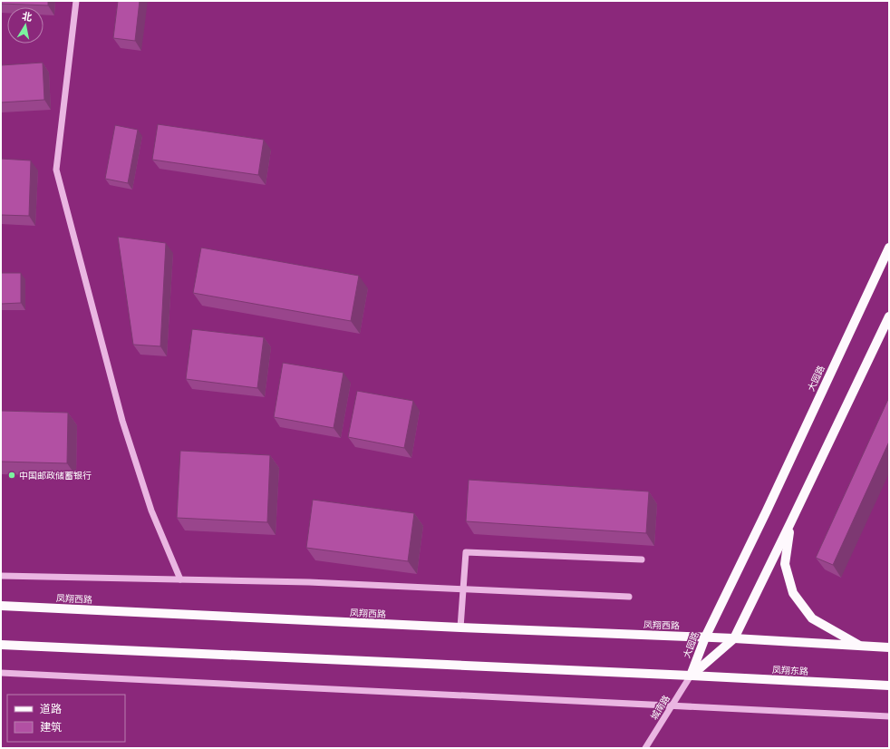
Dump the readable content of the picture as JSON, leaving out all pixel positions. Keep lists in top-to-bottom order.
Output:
{
  "streets": {
    "main road": ["大园路", "凤翔西路", "凤翔东路"],
    "street": ["城南路"]
  },
  "crossings": [
    ["大园路", "凤翔西路"],
    ["大园路", "凤翔东路"],
    ["大园路", "城南路"],
    ["凤翔东路", "城南路"]
  ],
  "places": ["中国邮政储蓄银行"],
  "legend": ["道路", "建筑"],
  "north": "top"
}
